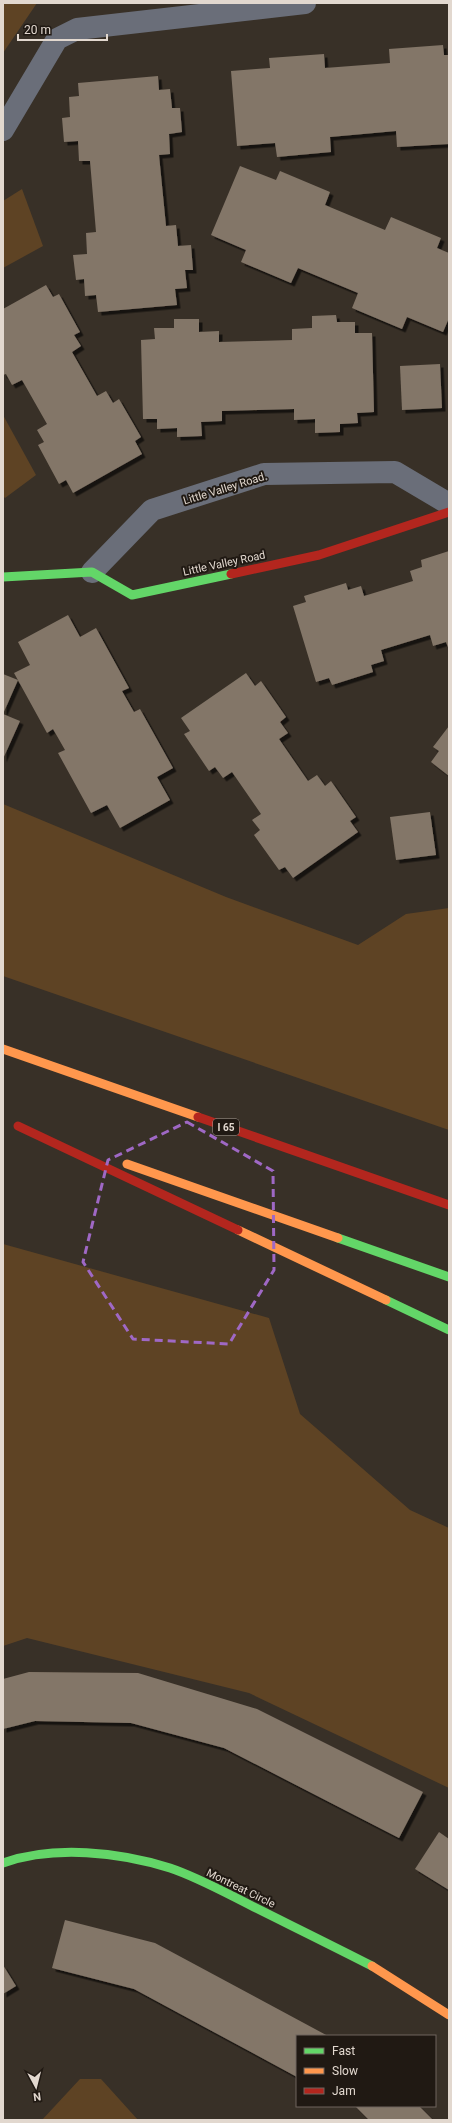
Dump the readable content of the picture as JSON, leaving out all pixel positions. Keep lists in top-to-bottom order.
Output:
{
  "streets": {
    "main road": ["Little Valley Road", "I 65", "Montreat Circle"],
    "street": ["Little Valley Road."]
  },
  "crossings": [
    ["Little Valley Road.", "Little Valley Road"]
  ],
  "legend": ["Fast", "Slow", "Jam"],
  "scale_bar": "20 m",
  "north": "bottom"
}
